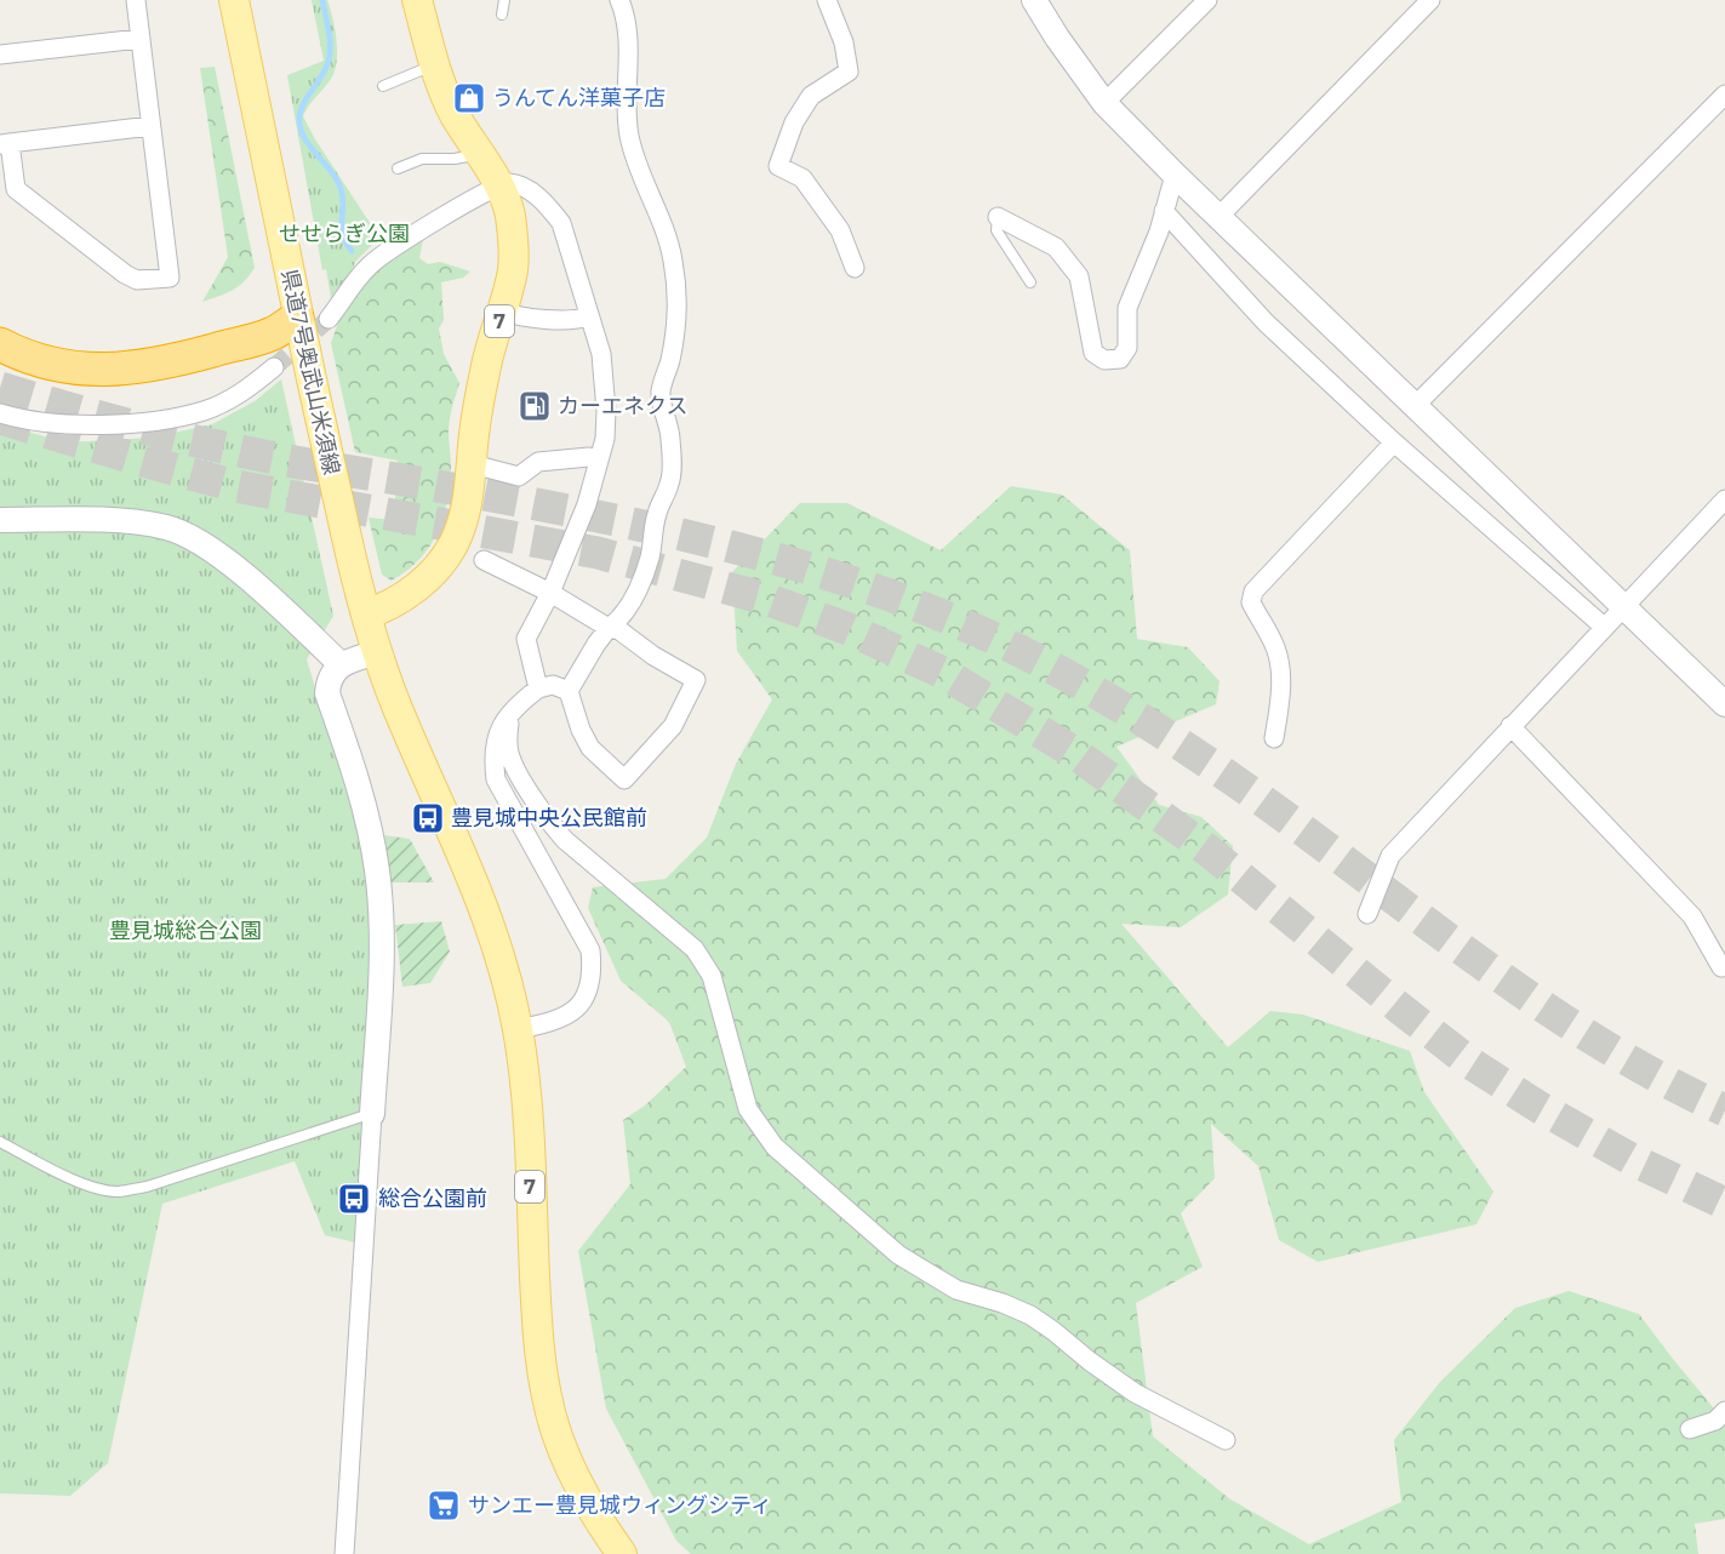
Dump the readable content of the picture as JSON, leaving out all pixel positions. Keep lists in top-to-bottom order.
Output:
{
  "streets": {
    "main road": ["7", "県道7号奥武山米須線"]
  },
  "crossings": [
    ["7", "県道7号奥武山米須線"]
  ],
  "parks": ["せせらぎ公園", "豊見城総合公園"],
  "places": {
    "shop": ["うんてん洋菓子店"],
    "fuel station": ["カーエネクス"],
    "bus stop": ["豊見城中央公民館前", "総合公園前"],
    "supermarket": ["サンエー豊見城ウィングシティ"]
  }
}
